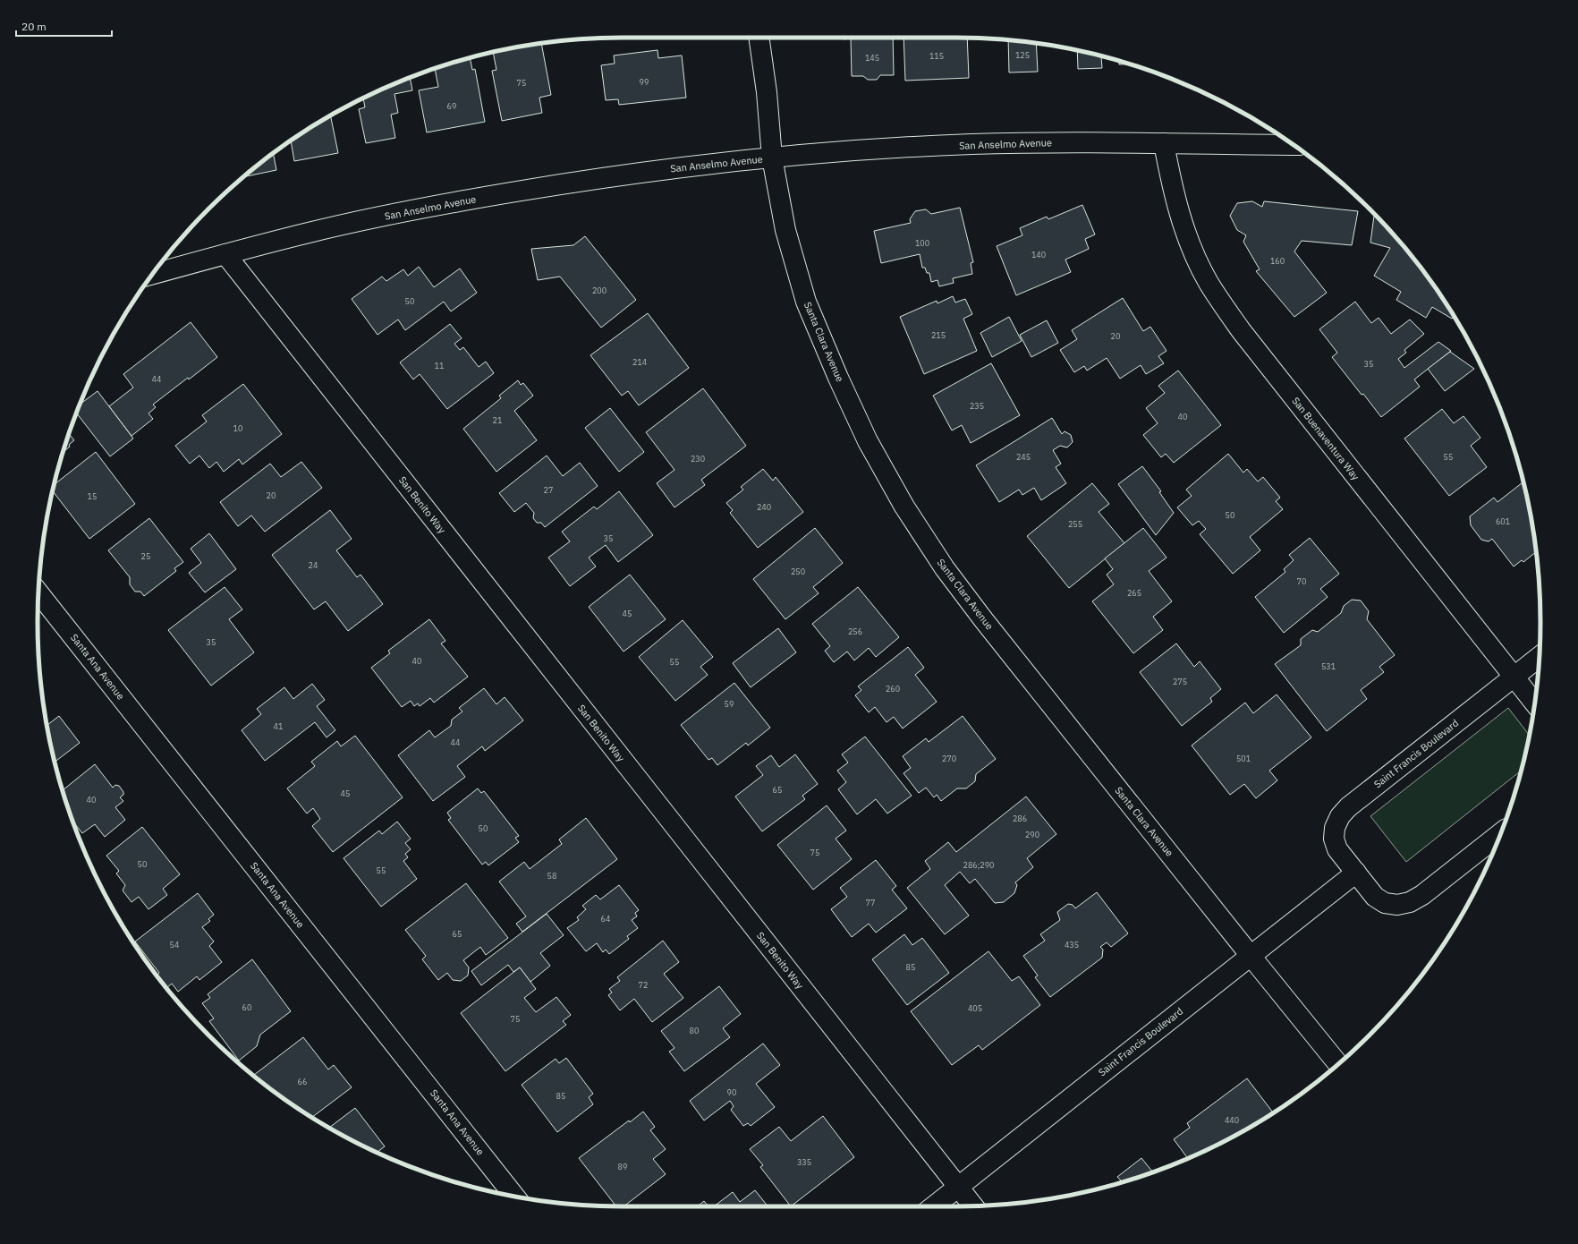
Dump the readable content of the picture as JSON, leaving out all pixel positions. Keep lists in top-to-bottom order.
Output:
{
  "streets": {
    "street": [
      "San Anselmo Avenue",
      "Santa Clara Avenue",
      "San Buenaventura Way",
      "San Benito Way",
      "Santa Ana Avenue",
      "Saint Francis Boulevard"
    ]
  },
  "crossings": [
    ["San Anselmo Avenue", "Santa Clara Avenue"],
    ["San Anselmo Avenue", "San Buenaventura Way"],
    ["San Anselmo Avenue", "San Benito Way"],
    ["Santa Clara Avenue", "Saint Francis Boulevard"],
    ["San Buenaventura Way", "Saint Francis Boulevard"],
    ["San Benito Way", "Saint Francis Boulevard"]
  ],
  "house_numbers": [
    "125",
    "115",
    "145",
    "99",
    "75",
    "69",
    "100",
    "140",
    "160",
    "200",
    "50",
    "215",
    "20",
    "214",
    "35",
    "11",
    "44",
    "235",
    "40",
    "21",
    "10",
    "245",
    "55",
    "230",
    "27",
    "20",
    "15",
    "240",
    "50",
    "601",
    "255",
    "35",
    "25",
    "24",
    "250",
    "70",
    "265",
    "45",
    "256",
    "35",
    "40",
    "55",
    "531",
    "275",
    "260",
    "59",
    "41",
    "44",
    "270",
    "501",
    "65",
    "45",
    "40",
    "286",
    "50",
    "290",
    "75",
    "50",
    "286;290",
    "55",
    "58",
    "77",
    "64",
    "65",
    "54",
    "435",
    "85",
    "72",
    "60",
    "405",
    "75",
    "80",
    "66",
    "90",
    "85",
    "440",
    "335",
    "89"
  ],
  "scale_bar": "20 m"
}
